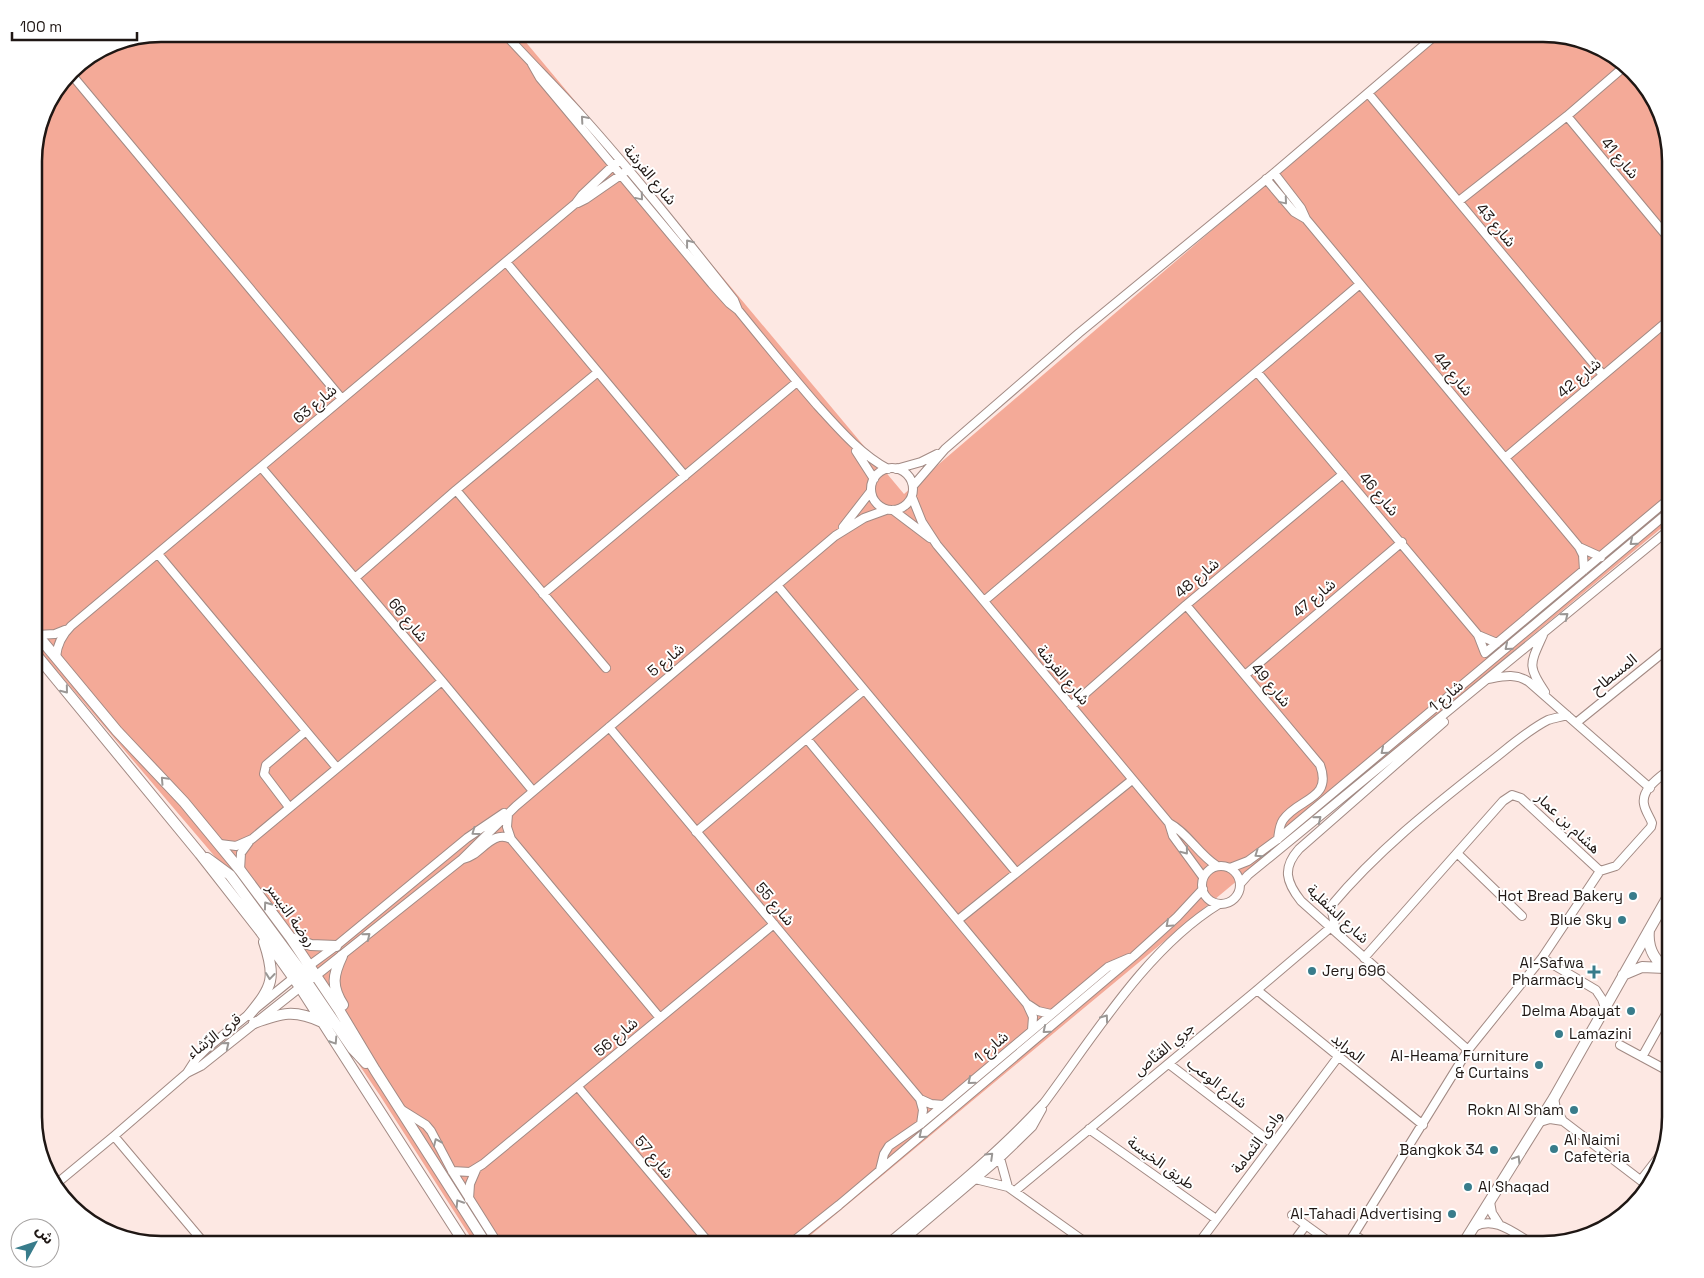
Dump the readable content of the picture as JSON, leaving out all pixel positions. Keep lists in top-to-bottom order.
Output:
{
  "streets": {
    "street": [
      "شارع 41",
      "شارع الفرشة",
      "شارع 43",
      "شارع 44",
      "شارع 42",
      "شارع 63",
      "شارع 46",
      "شارع 48",
      "شارع 47",
      "شارع 66",
      "شارع 5",
      "المسطاح",
      "شارع 49",
      "شارع 1",
      "هشام بن عمار",
      "شارع 55",
      "شارع الشفلية",
      "روضة النيسر",
      "قرى الرّشاء",
      "شارع 56",
      "المرابد",
      "جري القنّاص",
      "شارع الوعب",
      "وادى الثمامة",
      "شارع 57",
      "طريق الخيسة"
    ]
  },
  "crossings": [
    ["شارع الفرشة", "شارع 63"],
    ["شارع الفرشة", "شارع 48"],
    ["شارع الفرشة", "شارع 5"],
    ["شارع الفرشة", "شارع 1"],
    ["شارع 43", "شارع 42"],
    ["شارع 44", "شارع 42"],
    ["شارع 63", "شارع 66"],
    ["شارع 63", "روضة النيسر"],
    ["شارع 46", "شارع 48"],
    ["شارع 46", "شارع 47"],
    ["شارع 48", "شارع 49"],
    ["شارع 47", "شارع 49"],
    ["شارع 66", "شارع 5"],
    ["شارع 5", "شارع 55"],
    ["شارع 5", "قرى الرّشاء"],
    ["شارع 49", "شارع 1"],
    ["شارع 1", "شارع الشفلية"],
    ["هشام بن عمار", "شارع الشفلية"],
    ["هشام بن عمار", "المرابد"],
    ["شارع 55", "شارع 56"],
    ["شارع الشفلية", "جري القنّاص"],
    ["روضة النيسر", "قرى الرّشاء"],
    ["شارع 56", "شارع 57"],
    ["المرابد", "جري القنّاص"],
    ["المرابد", "وادى الثمامة"],
    ["جري القنّاص", "شارع الوعب"],
    ["جري القنّاص", "طريق الخيسة"],
    ["شارع الوعب", "وادى الثمامة"],
    ["وادى الثمامة", "طريق الخيسة"]
  ],
  "places": {
    "other": [
      "Hot Bread Bakery",
      "Blue Sky",
      "Jery 696",
      "Delma Abayat",
      "Lamazini",
      "Al-Heama Furniture & Curtains",
      "Rokn Al Sham",
      "Al Naimi Cafeteria",
      "Bangkok 34",
      "Al Shaqad",
      "Al-Tahadi Advertising"
    ],
    "health": ["Al-Safwa Pharmacy"]
  },
  "scale_bar": "100 m",
  "north": "top right"
}
